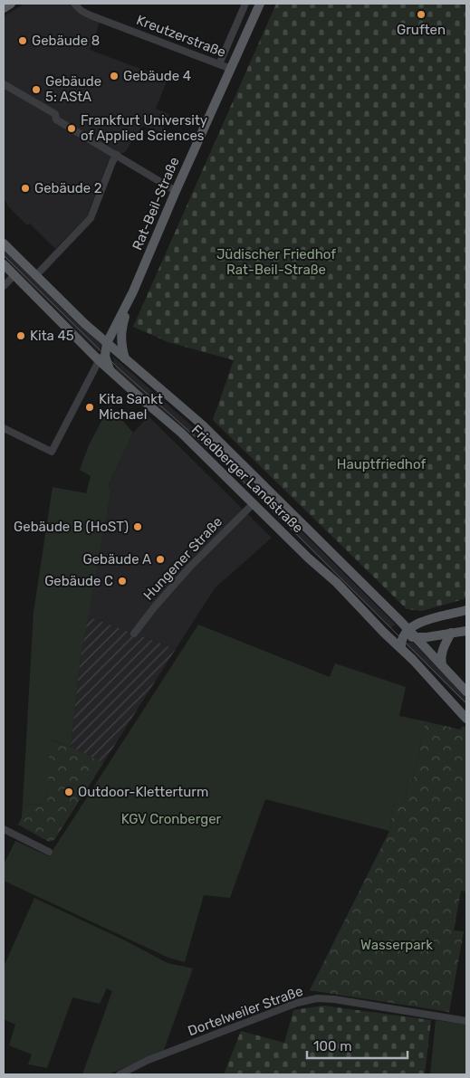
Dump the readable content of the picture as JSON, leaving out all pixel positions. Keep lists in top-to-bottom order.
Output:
{
  "streets": {
    "main road": ["Rat-Beil-Straße", "Friedberger Landstraße"],
    "street": ["Kreutzerstraße", "Hungener Straße", "Dortelweiler Straße"]
  },
  "crossings": [
    ["Kreutzerstraße", "Rat-Beil-Straße"],
    ["Rat-Beil-Straße", "Friedberger Landstraße"],
    ["Friedberger Landstraße", "Hungener Straße"]
  ],
  "parks": [
    "Jüdischer Friedhof Rat-Beil-Straße",
    "Hauptfriedhof",
    "KGV Cronberger",
    "Wasserpark"
  ],
  "places": [
    "Gruften",
    "Gebäude 8",
    "Gebäude 4",
    "Gebäude 5: AStA",
    "Frankfurt University of Applied Sciences",
    "Gebäude 2",
    "Kita 45",
    "Kita Sankt Michael",
    "Gebäude B (HoST)",
    "Gebäude A",
    "Gebäude C",
    "Outdoor-Kletterturm"
  ],
  "scale_bar": "100 m"
}
